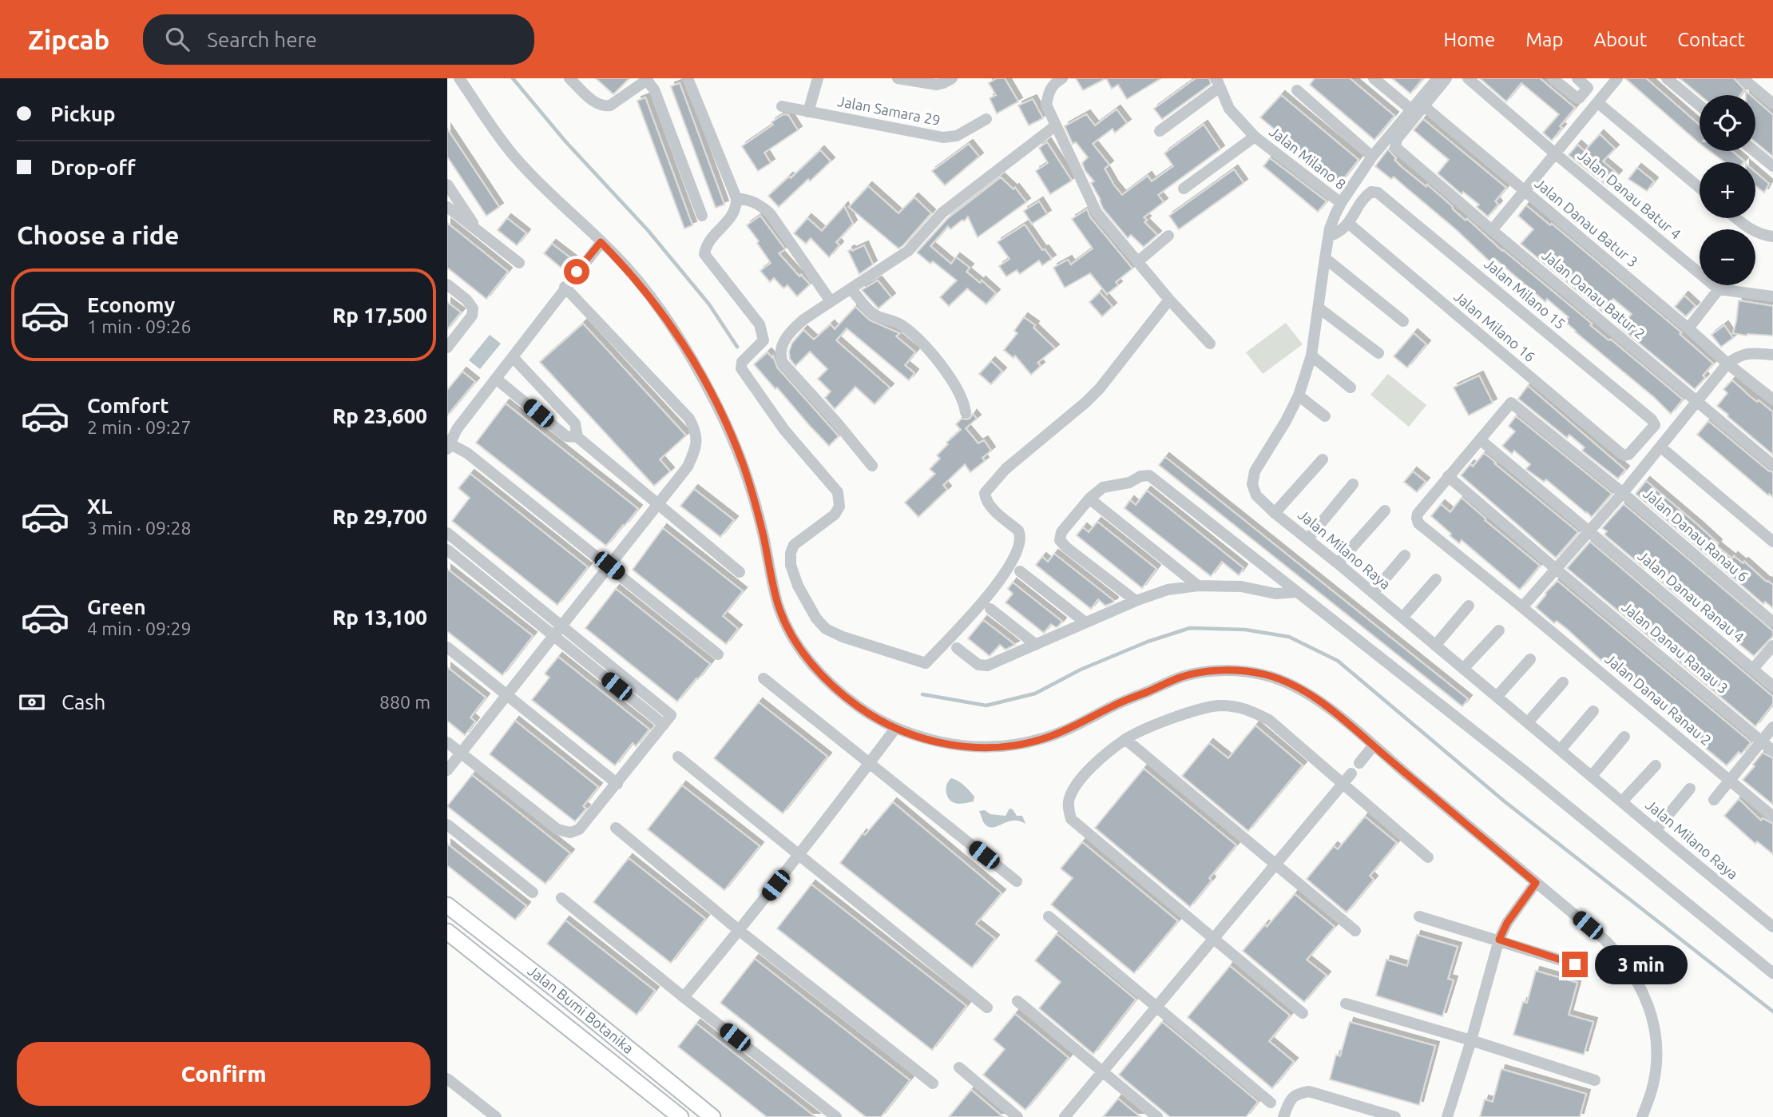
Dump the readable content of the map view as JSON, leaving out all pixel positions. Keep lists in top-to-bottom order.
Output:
{
  "streets": {
    "main road": ["Jalan Bumi Botanika"],
    "street": [
      "Jalan Samara 29",
      "Jalan Milano 8",
      "Jalan Danau Batur 4",
      "Jalan Danau Batur 3",
      "Jalan Milano 15",
      "Jalan Danau Batur 2",
      "Jalan Milano 16",
      "Jalan Danau Ranau 6",
      "Jalan Milano Raya",
      "Jalan Danau Ranau 4",
      "Jalan Danau Ranau 3",
      "Jalan Danau Ranau 2"
    ]
  },
  "crossings": [
    ["Jalan Milano 8", "Jalan Milano Raya"],
    ["Jalan Danau Batur 3", "Jalan Danau Batur 2"],
    ["Jalan Milano 15", "Jalan Milano 16"],
    ["Jalan Danau Ranau 6", "Jalan Danau Ranau 4"],
    ["Jalan Danau Ranau 3", "Jalan Danau Ranau 2"]
  ],
  "page": {
    "header": "Zipcab",
    "search": "Search here",
    "nav": [
      "Home",
      "Map",
      "About",
      "Contact"
    ],
    "banner": ["Pickup", "Drop-off"],
    "map_buttons": ["+", "−"],
    "heading": "Choose a ride",
    "list": [
      {
        "name": "Economy",
        "note": "1 min · 09:26",
        "value": "Rp 17,500"
      },
      {
        "name": "Comfort",
        "note": "2 min · 09:27",
        "value": "Rp 23,600"
      },
      {
        "name": "XL",
        "note": "3 min · 09:28",
        "value": "Rp 29,700"
      },
      {
        "name": "Green",
        "note": "4 min · 09:29",
        "value": "Rp 13,100"
      }
    ],
    "pay": ["Cash", "880 m"],
    "bubble": "3 min",
    "buttons": "Confirm"
  }
}
